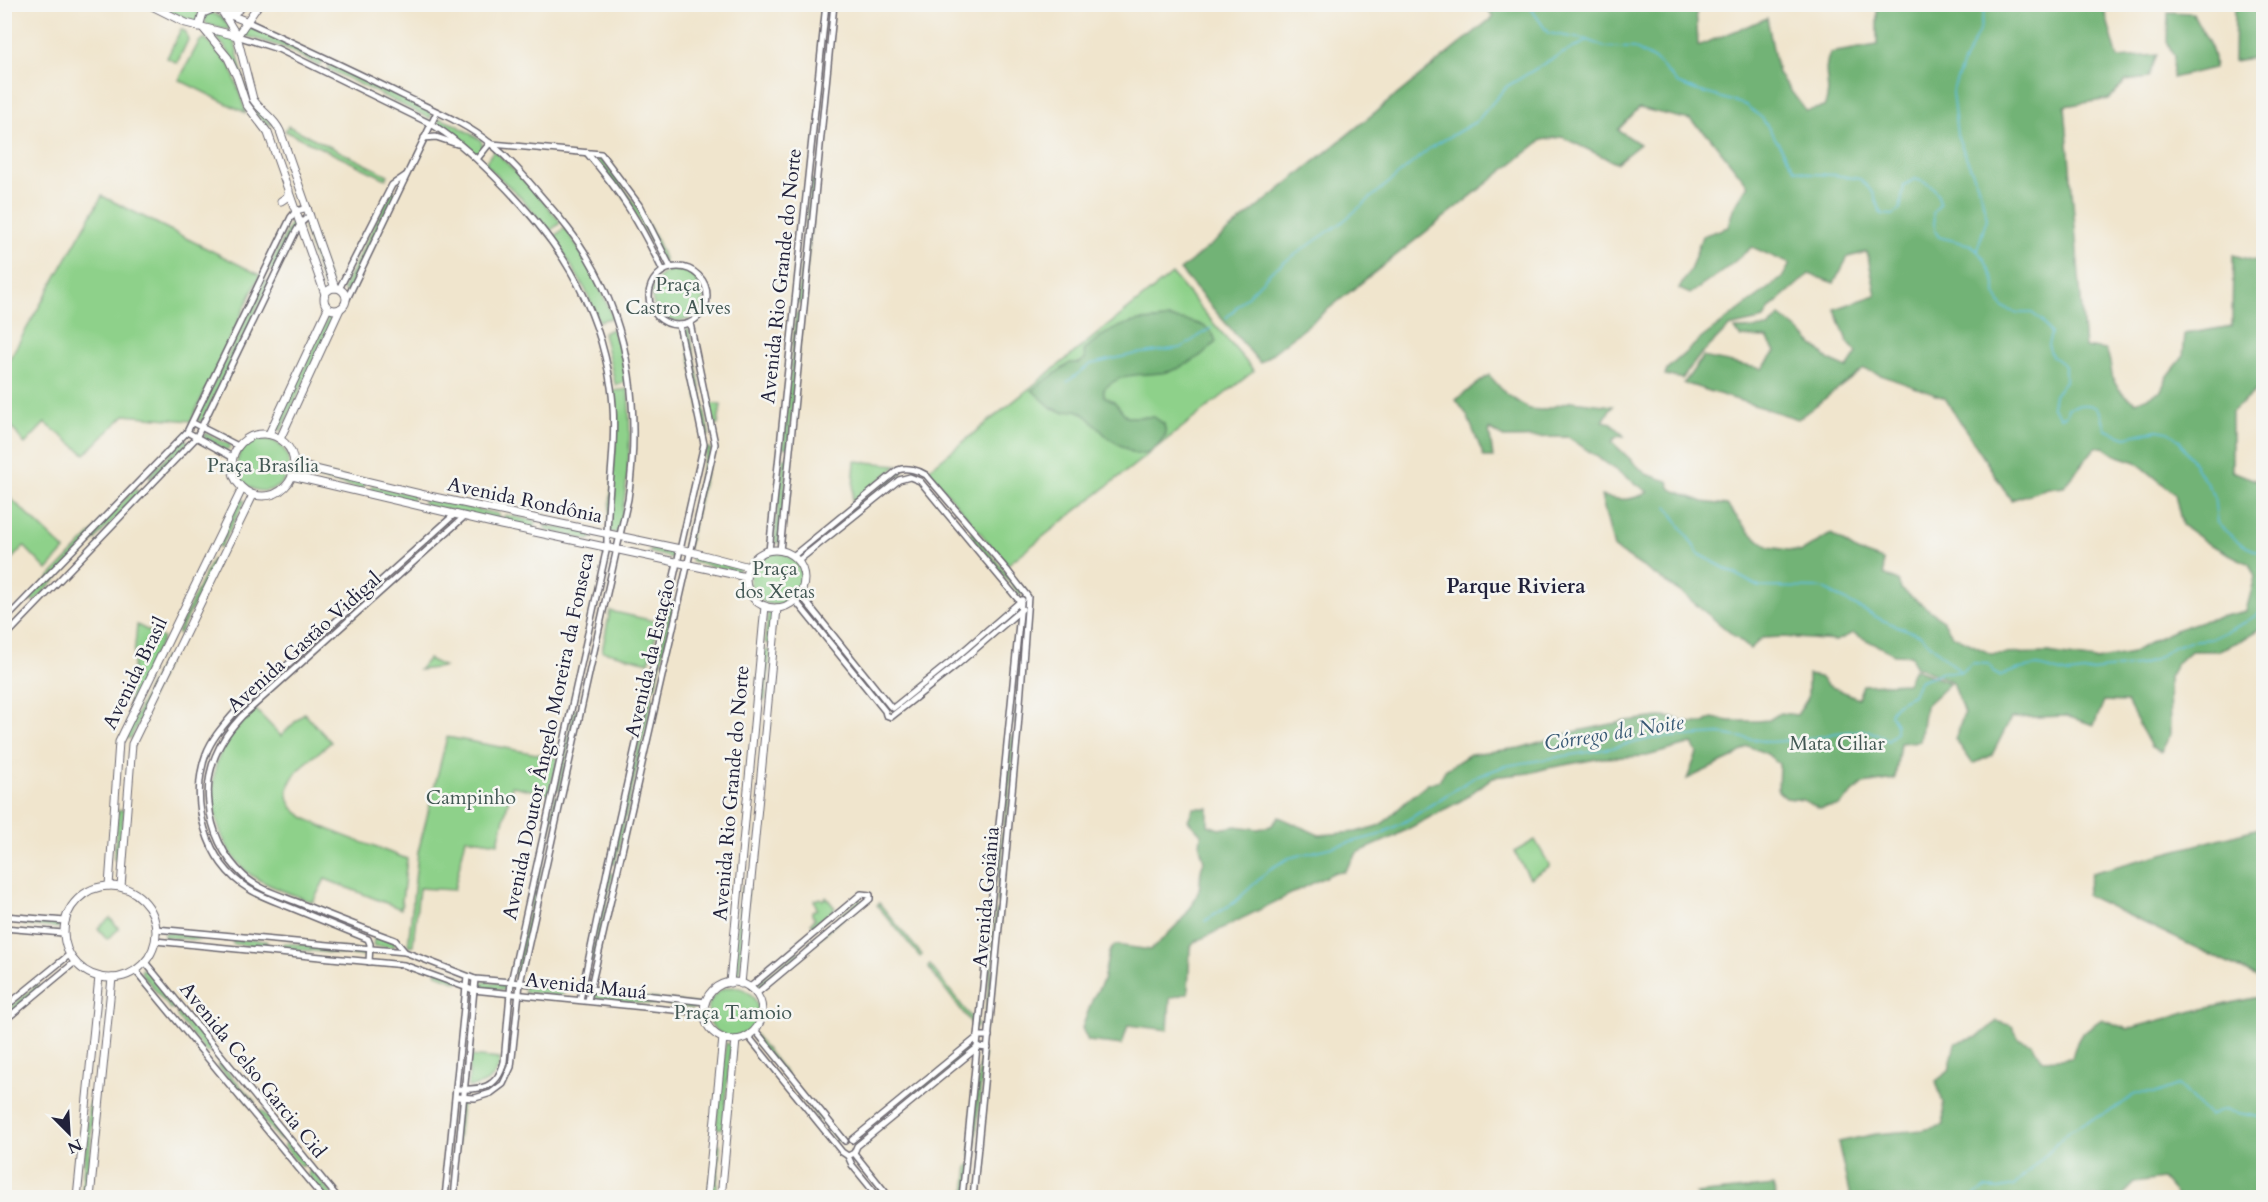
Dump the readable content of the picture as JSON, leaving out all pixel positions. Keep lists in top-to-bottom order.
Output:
{
  "streets": {
    "main road": [
      "Avenida Rio Grande do Norte",
      "Avenida Rondônia",
      "Avenida Brasil",
      "Avenida Doutor Ângelo Moreira da Fonseca"
    ],
    "street": [
      "Avenida Gastão Vidigal",
      "Avenida da Estação",
      "Avenida Goiânia",
      "Avenida Mauá",
      "Avenida Celso Garcia Cid"
    ]
  },
  "crossings": [
    ["Avenida Rio Grande do Norte", "Avenida Rondônia"],
    ["Avenida Rio Grande do Norte", "Avenida Mauá"],
    ["Avenida Rondônia", "Avenida Gastão Vidigal"],
    ["Avenida Rondônia", "Avenida da Estação"],
    ["Avenida Rondônia", "Avenida Brasil"],
    ["Avenida Rondônia", "Avenida Doutor Ângelo Moreira da Fonseca"],
    ["Avenida Gastão Vidigal", "Avenida Mauá"],
    ["Avenida da Estação", "Avenida Mauá"],
    ["Avenida Brasil", "Avenida Mauá"],
    ["Avenida Brasil", "Avenida Celso Garcia Cid"],
    ["Avenida Doutor Ângelo Moreira da Fonseca", "Avenida Mauá"],
    ["Avenida Mauá", "Avenida Celso Garcia Cid"]
  ],
  "districts": ["Parque Riviera"],
  "water": ["Córrego da Noite"],
  "parks": [
    "Praça Castro Alves",
    "Praça Brasília",
    "Praça dos Xetas",
    "Mata Ciliar",
    "Campinho",
    "Praça Tamoio"
  ],
  "north": "bottom right"
}
